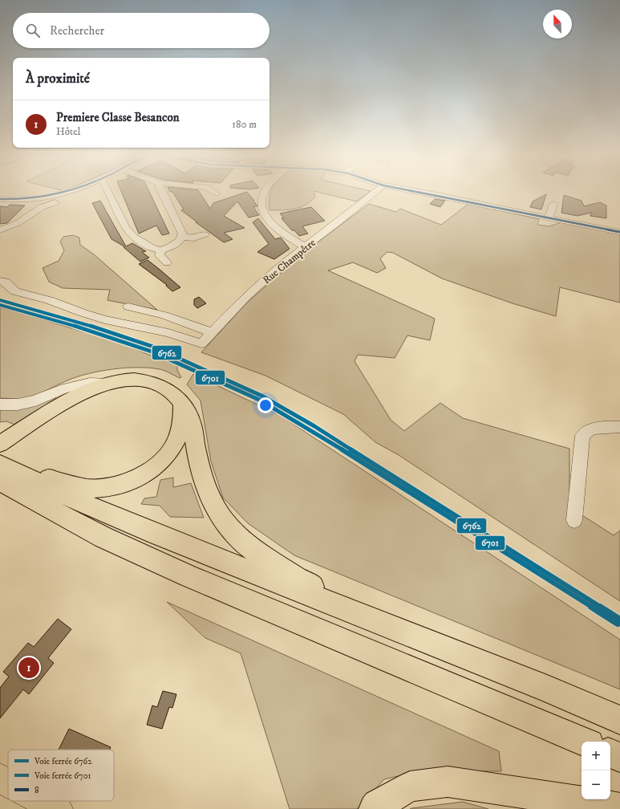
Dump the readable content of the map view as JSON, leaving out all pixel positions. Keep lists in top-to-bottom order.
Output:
{
  "streets": {
    "street": ["Rue Champêtre"]
  },
  "lines": ["transit line 8", "rail line 6762", "rail line 6701"],
  "legend": ["Voie ferrée 6762", "Voie ferrée 6701", "8"],
  "north": "top",
  "page": {
    "search": "Rechercher",
    "heading": "À proximité",
    "list": [
      {
        "mark": "1",
        "name": "Premiere Classe Besancon",
        "note": "Hôtel",
        "value": "180 m"
      }
    ],
    "pins": "1",
    "map_buttons": ["+", "−"]
  }
}
